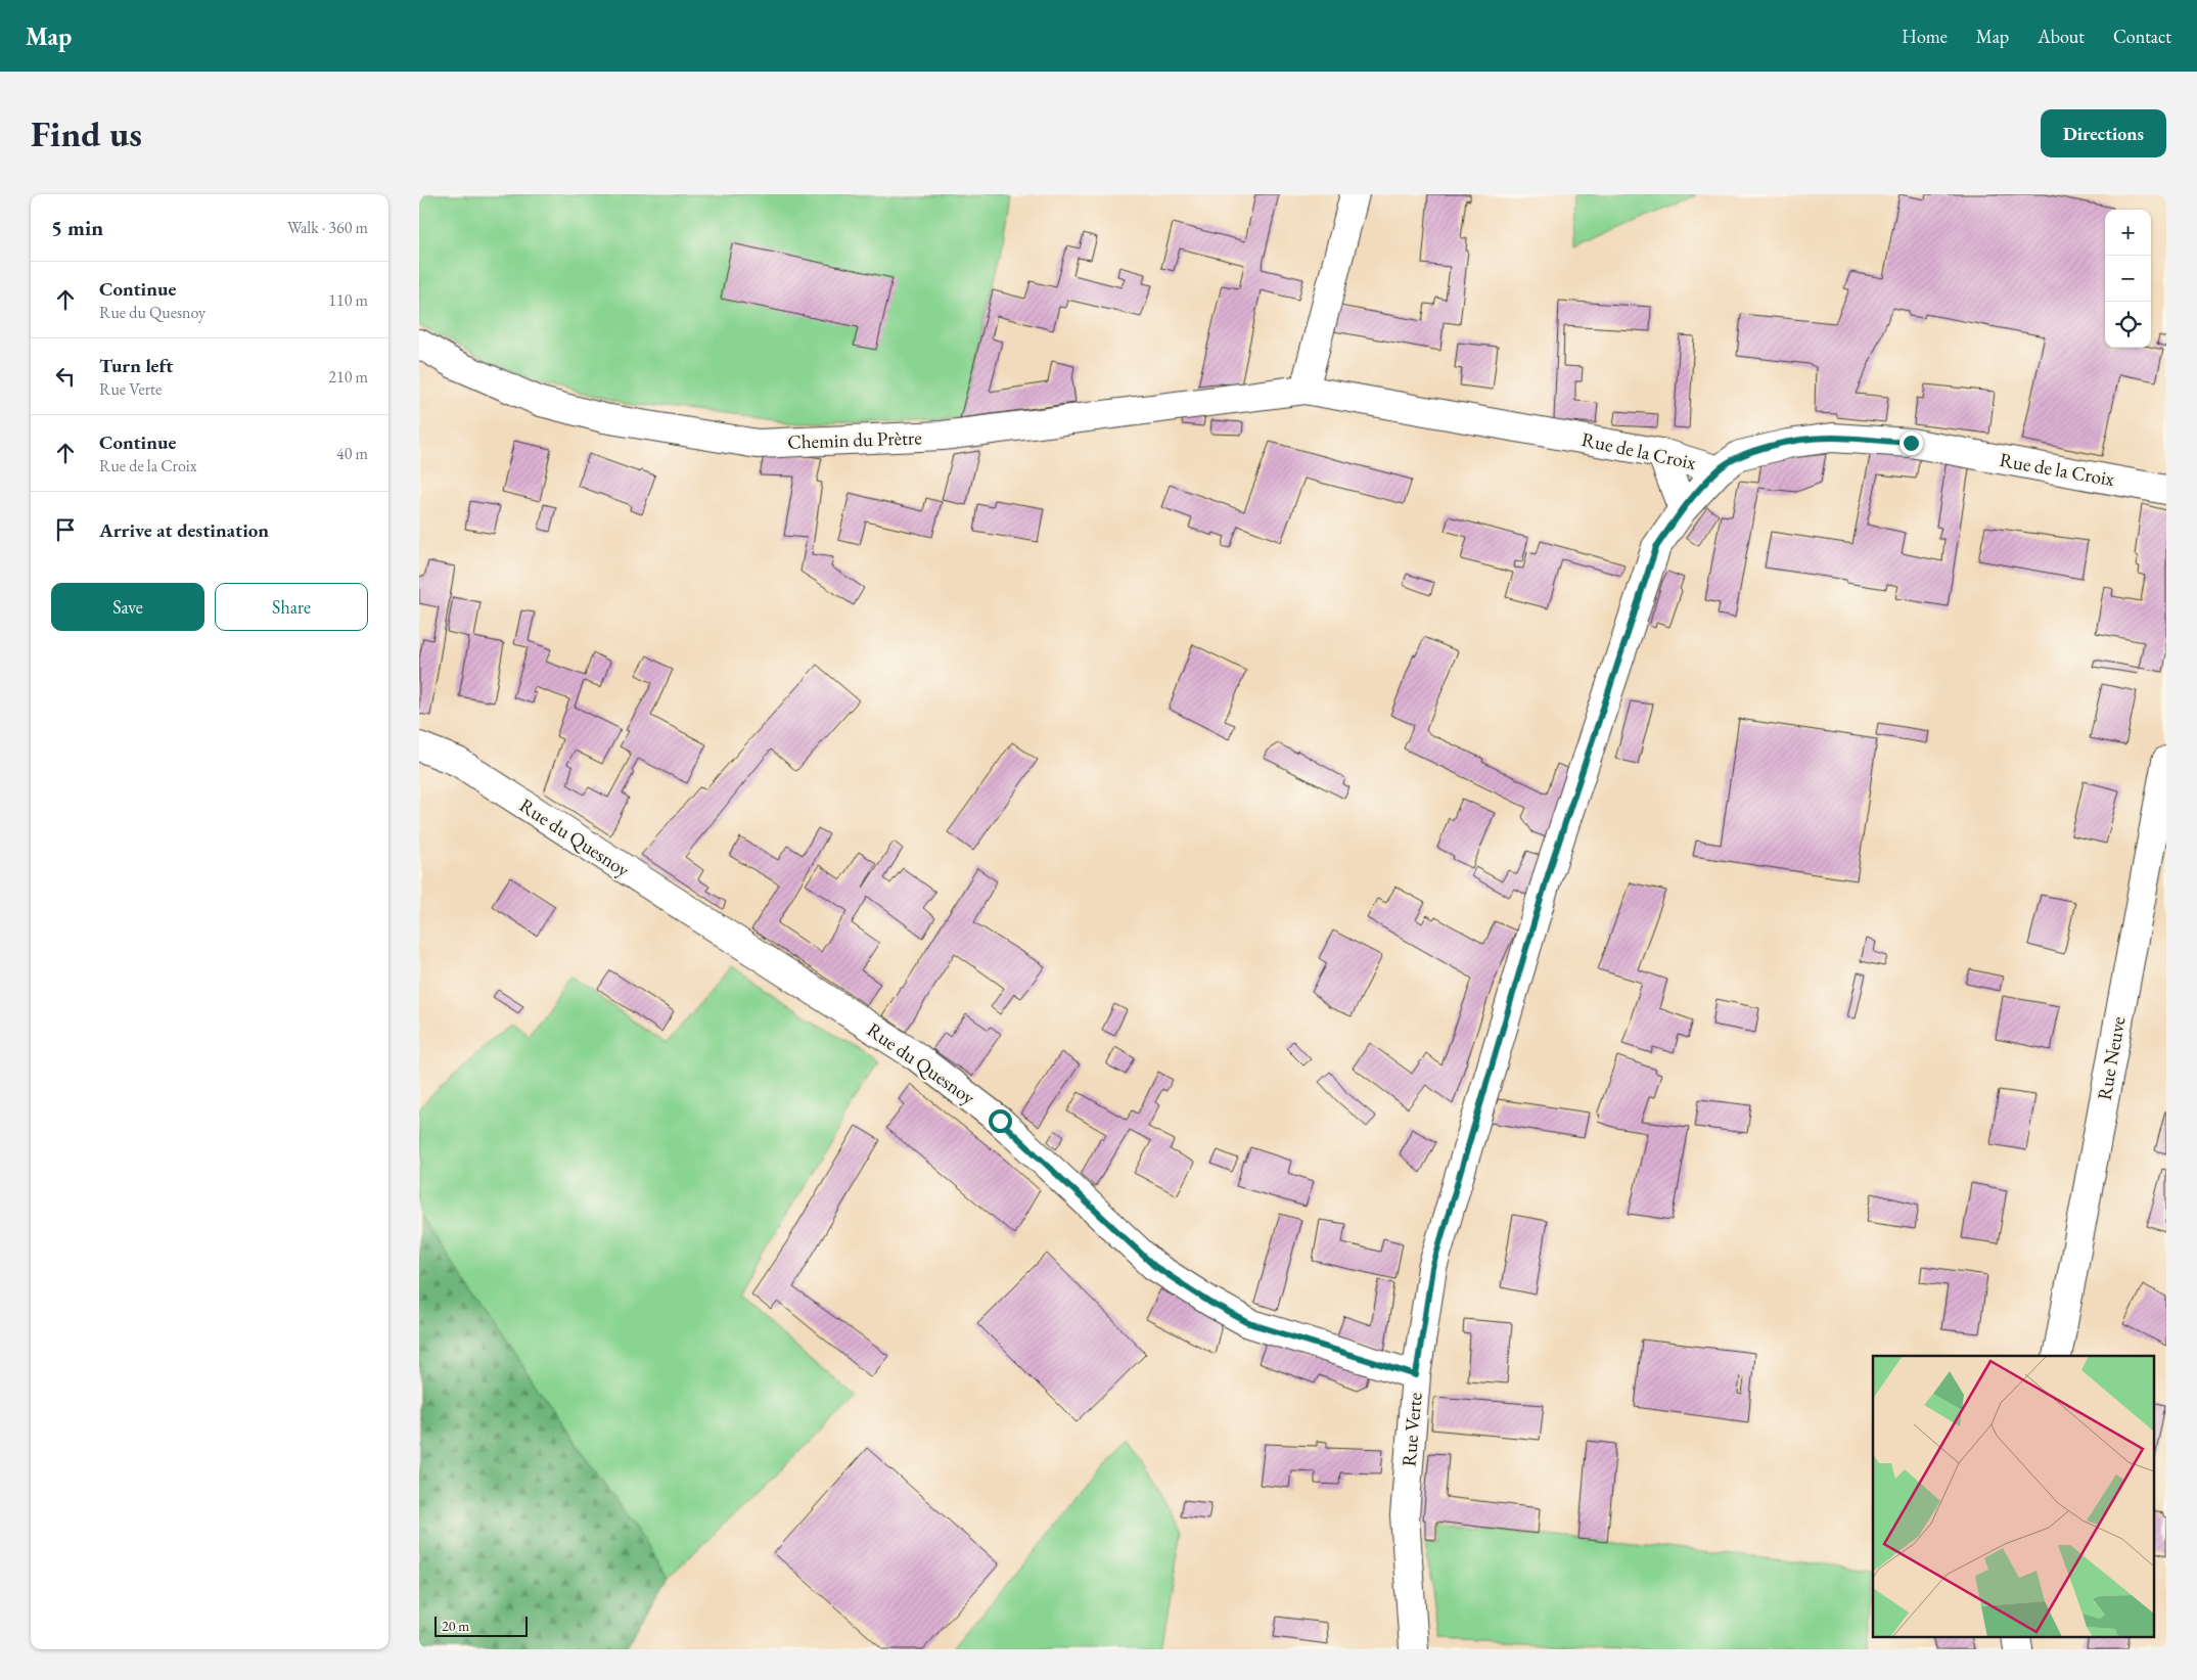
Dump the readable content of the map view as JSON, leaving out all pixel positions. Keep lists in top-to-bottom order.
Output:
{
  "streets": {
    "street": [
      "Chemin du Prètre",
      "Rue de la Croix",
      "Rue du Quesnoy",
      "Rue Neuve",
      "Rue Verte"
    ]
  },
  "crossings": [
    ["Chemin du Prètre", "Rue de la Croix"],
    ["Rue de la Croix", "Rue Verte"],
    ["Rue du Quesnoy", "Rue Verte"]
  ],
  "scale_bar": "20 m",
  "page": {
    "header": "Map",
    "nav": [
      "Home",
      "Map",
      "About",
      "Contact"
    ],
    "buttons": [
      "Directions",
      ["Save", "Share"]
    ],
    "title": "Find us",
    "heading": ["5 min", "Walk · 360 m"],
    "map_buttons": ["+", "−"],
    "list": [
      ["Continue", "Rue du Quesnoy", "110 m"],
      ["Turn left", "Rue Verte", "210 m"],
      ["Continue", "Rue de la Croix", "40 m"],
      "Arrive at destination"
    ],
    "scale": "20 m"
  }
}
